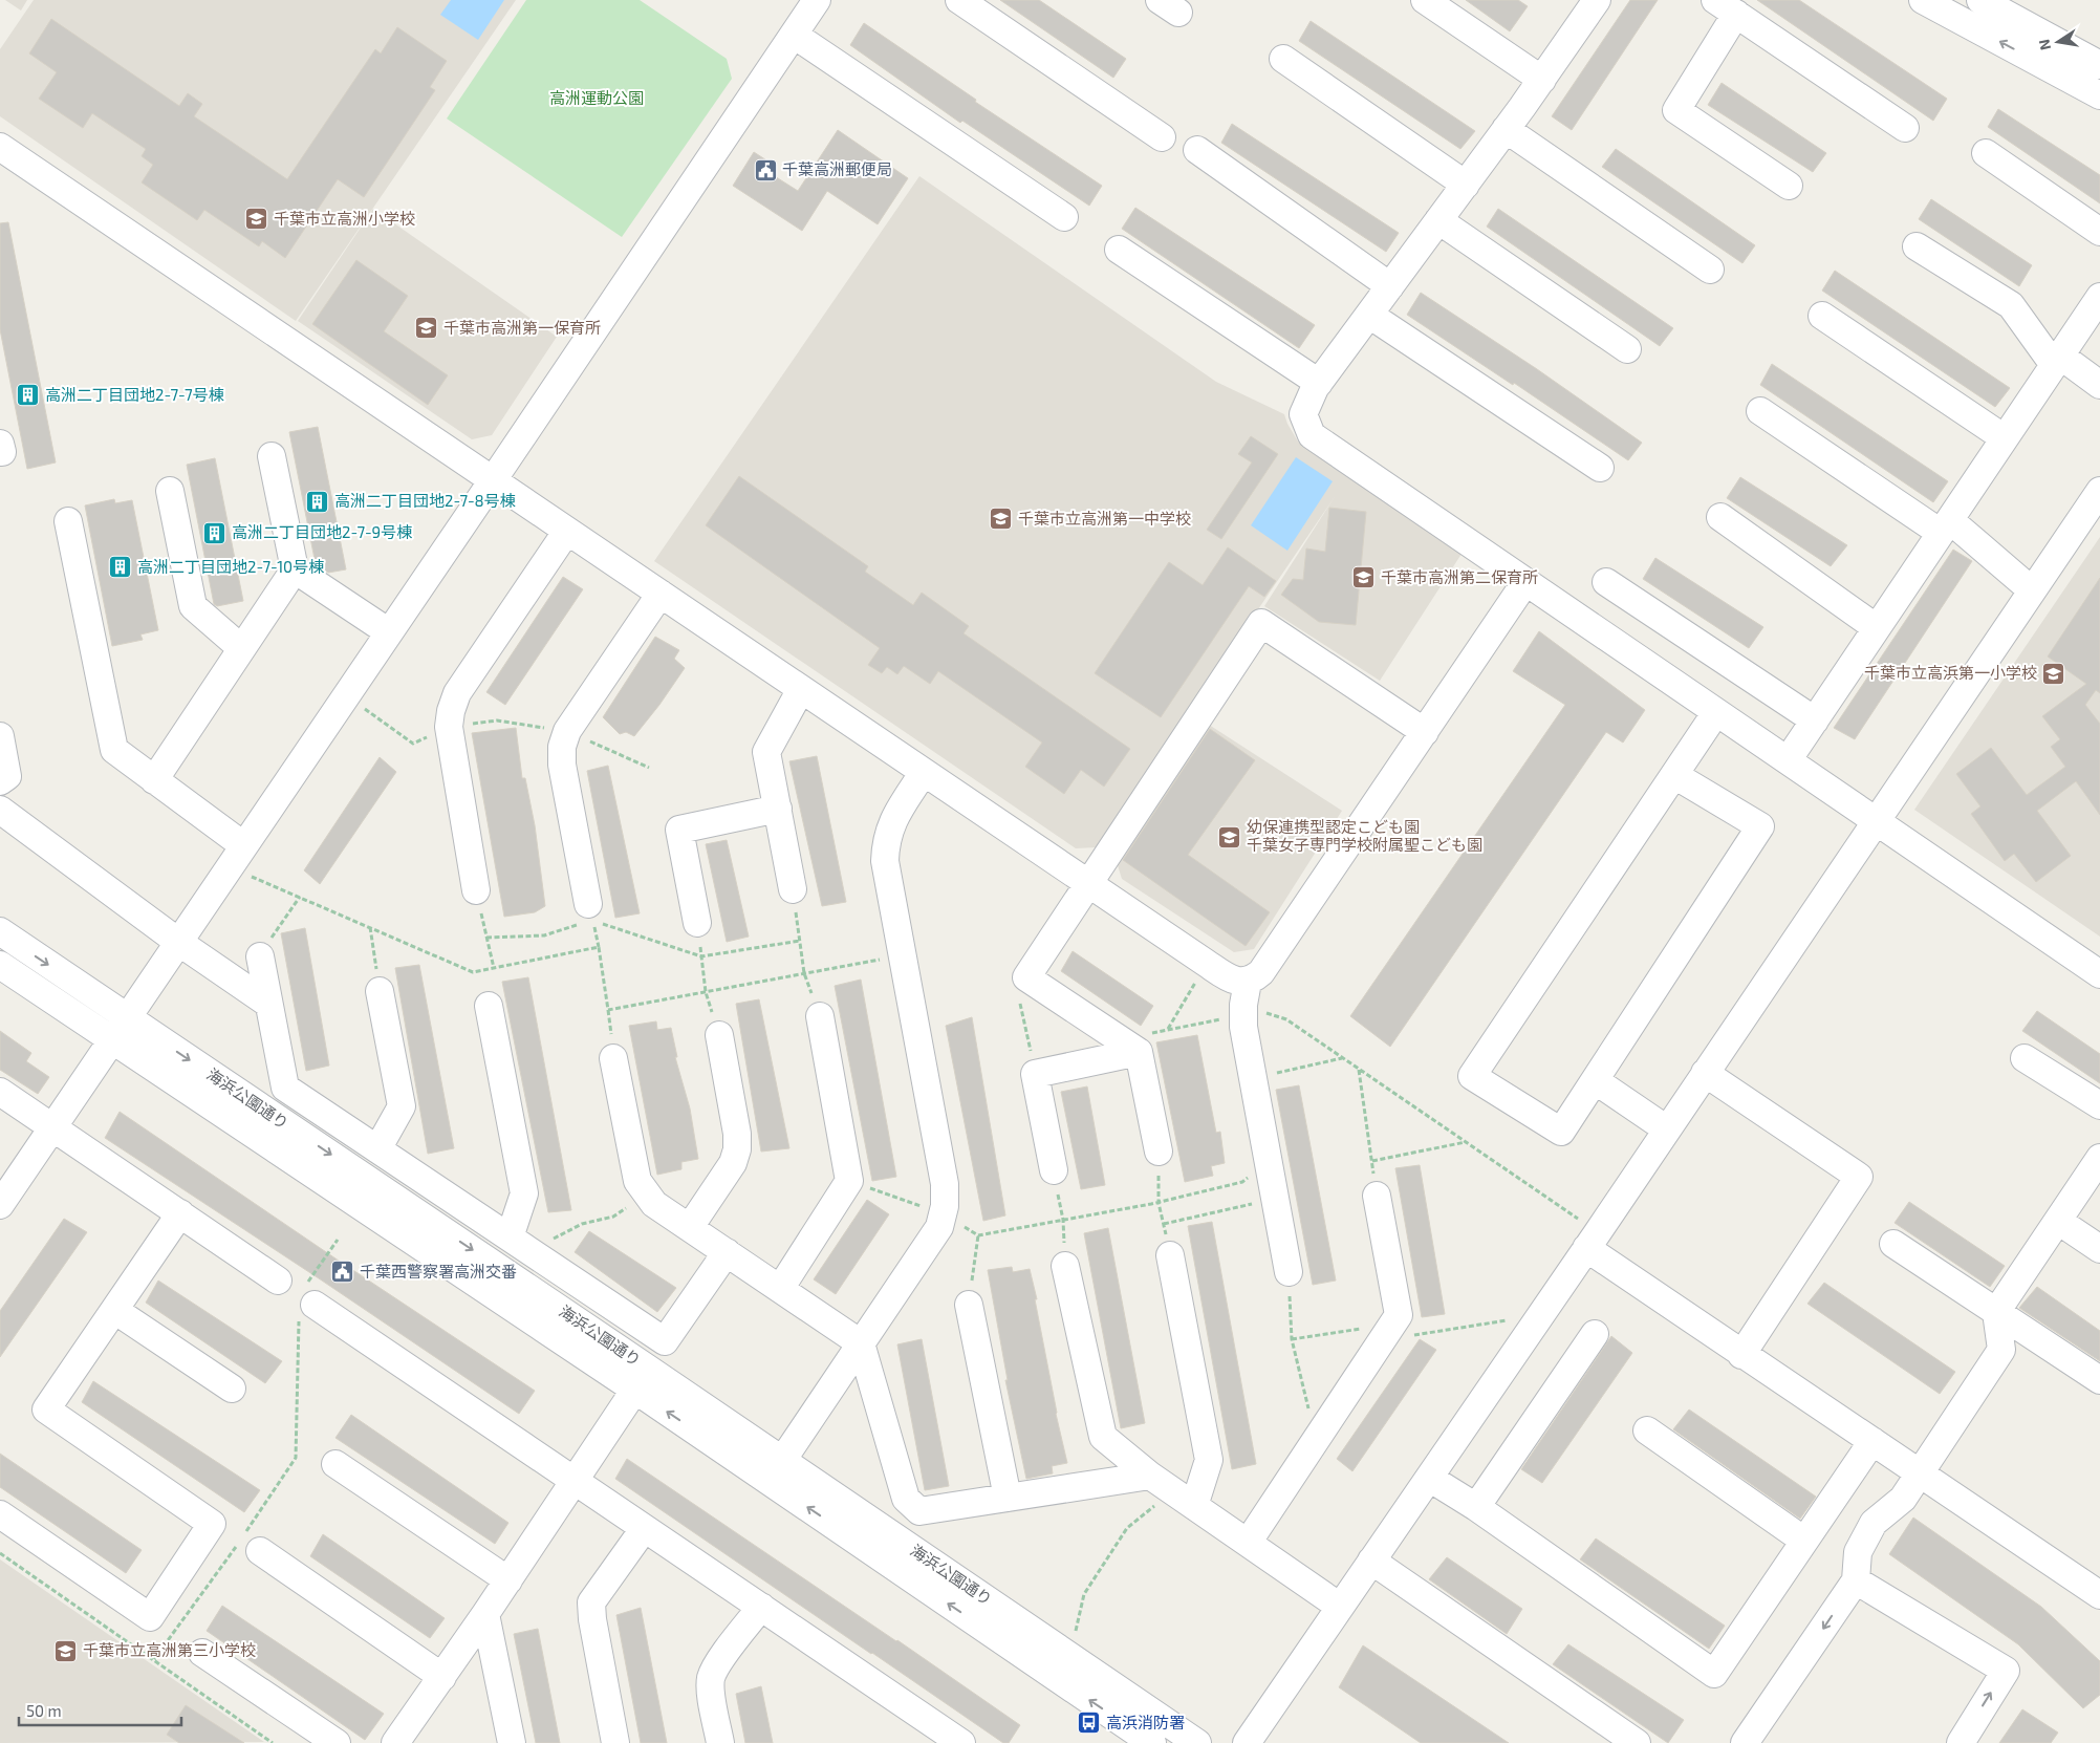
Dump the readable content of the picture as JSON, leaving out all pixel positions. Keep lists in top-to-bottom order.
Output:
{
  "streets": {
    "street": ["海浜公園通り"]
  },
  "parks": ["高洲運動公園"],
  "places": {
    "public building": ["千葉高洲郵便局", "千葉西警察署高洲交番"],
    "school or university": [
      "千葉市立高洲小学校",
      "千葉市高洲第一保育所",
      "千葉市立高洲第一中学校",
      "千葉市高洲第二保育所",
      "千葉市立高浜第一小学校",
      "幼保連携型認定こども園 千葉女子専門学校附属聖こども園",
      "千葉市立高洲第三小学校"
    ],
    "building": [
      "高洲二丁目団地2-7-7号棟",
      "高洲二丁目団地2-7-8号棟",
      "高洲二丁目団地2-7-9号棟",
      "高洲二丁目団地2-7-10号棟"
    ],
    "bus stop": ["高浜消防署"]
  },
  "scale_bar": "50 m",
  "north": "left"
}
